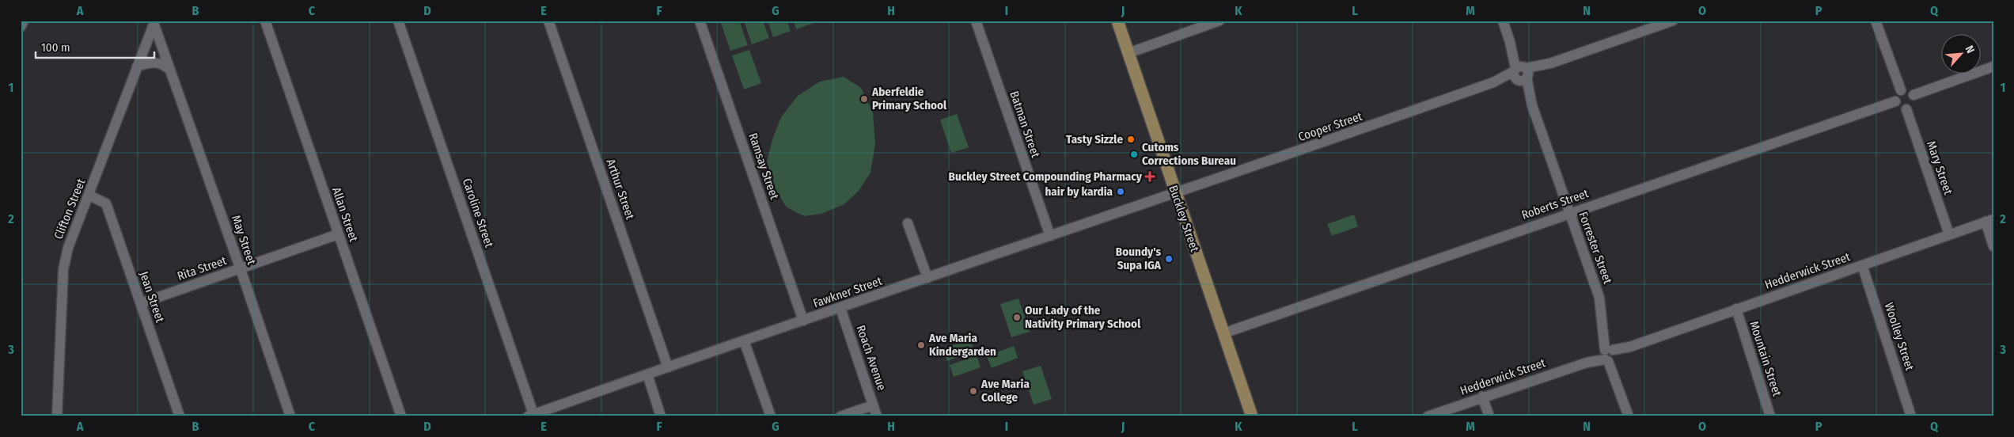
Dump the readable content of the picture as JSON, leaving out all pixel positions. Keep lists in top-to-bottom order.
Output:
{
  "streets": {
    "main road": ["Buckley Street"],
    "street": [
      "Batman Street",
      "Cooper Street",
      "Ramsay Street",
      "Mary Street",
      "Arthur Street",
      "Roberts Street",
      "Clifton Street",
      "Caroline Street",
      "Allan Street",
      "May Street",
      "Forrester Street",
      "Rita Street",
      "Hedderwick Street",
      "Fawkner Street",
      "Jean Street",
      "Woolley Street",
      "Roach Avenue",
      "Mountain Street"
    ]
  },
  "crossings": [
    ["Batman Street", "Fawkner Street"],
    ["Cooper Street", "Buckley Street"],
    ["Cooper Street", "Forrester Street"],
    ["Cooper Street", "Fawkner Street"],
    ["Ramsay Street", "Fawkner Street"],
    ["Mary Street", "Roberts Street"],
    ["Mary Street", "Hedderwick Street"],
    ["Arthur Street", "Fawkner Street"],
    ["Roberts Street", "Buckley Street"],
    ["Roberts Street", "Forrester Street"],
    ["Clifton Street", "May Street"],
    ["Clifton Street", "Jean Street"],
    ["Caroline Street", "Fawkner Street"],
    ["Allan Street", "Rita Street"],
    ["Buckley Street", "Fawkner Street"],
    ["May Street", "Rita Street"],
    ["Forrester Street", "Hedderwick Street"],
    ["Rita Street", "Jean Street"],
    ["Hedderwick Street", "Woolley Street"],
    ["Hedderwick Street", "Mountain Street"],
    ["Fawkner Street", "Roach Avenue"]
  ],
  "places": {
    "other": [
      "Aberfeldie Primary School",
      "Tasty Sizzle",
      "Cutoms Corrections Bureau",
      "hair by kardia",
      "Boundy's Supa IGA",
      "Our Lady of the Nativity Primary School",
      "Ave Maria Kindergarden",
      "Ave Maria College"
    ],
    "health": ["Buckley Street Compounding Pharmacy"]
  },
  "scale_bar": "100 m",
  "north": "top right",
  "grid": {
    "columns": [
      "A",
      "B",
      "C",
      "D",
      "E",
      "F",
      "G",
      "H",
      "I",
      "J",
      "K",
      "L",
      "M",
      "N",
      "O",
      "P",
      "Q"
    ],
    "rows": ["1", "2", "3"]
  }
}
